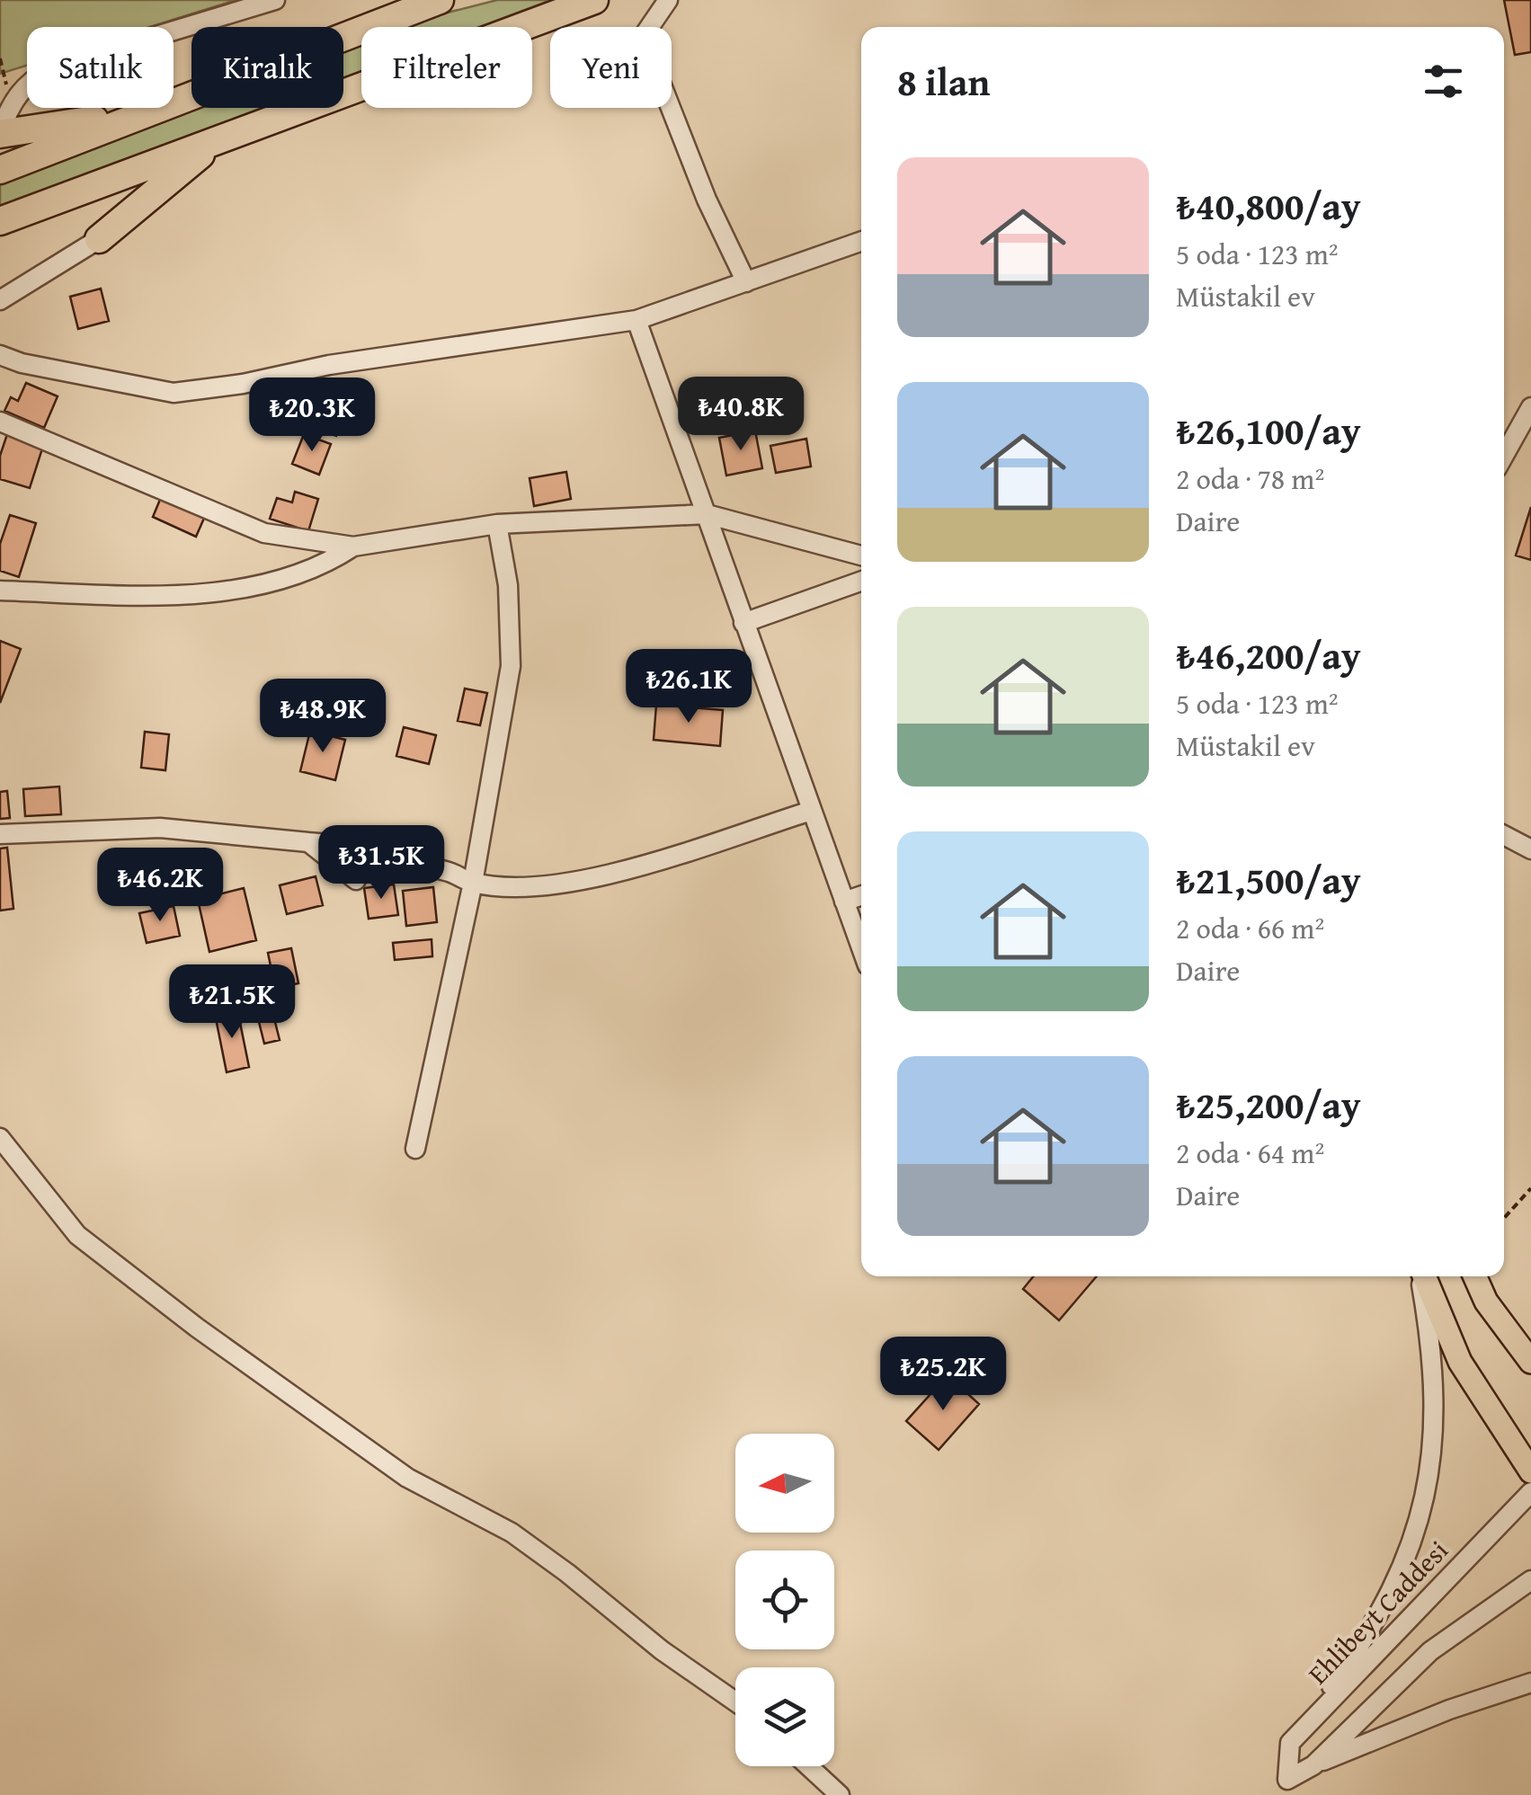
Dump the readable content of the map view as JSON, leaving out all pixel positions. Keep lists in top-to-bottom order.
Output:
{
  "streets": {
    "street": ["Ehlibeyt Caddesi"]
  },
  "north": "left",
  "page": {
    "chip": [
      "Satılık",
      "Kiralık",
      "Filtreler",
      "Yeni"
    ],
    "heading": "8 ilan",
    "list": [
      {
        "name": "₺40,800/ay",
        "note": "5 oda · 123 m² · Müstakil ev"
      },
      {
        "name": "₺26,100/ay",
        "note": "2 oda · 78 m² · Daire"
      },
      {
        "name": "₺46,200/ay",
        "note": "5 oda · 123 m² · Müstakil ev"
      },
      {
        "name": "₺21,500/ay",
        "note": "2 oda · 66 m² · Daire"
      },
      {
        "name": "₺25,200/ay",
        "note": "2 oda · 64 m² · Daire"
      }
    ],
    "price": [
      "₺40.8K",
      "₺20.3K",
      "₺26.1K",
      "₺48.9K",
      "₺31.5K",
      "₺46.2K",
      "₺21.5K",
      "₺25.2K"
    ]
  }
}
